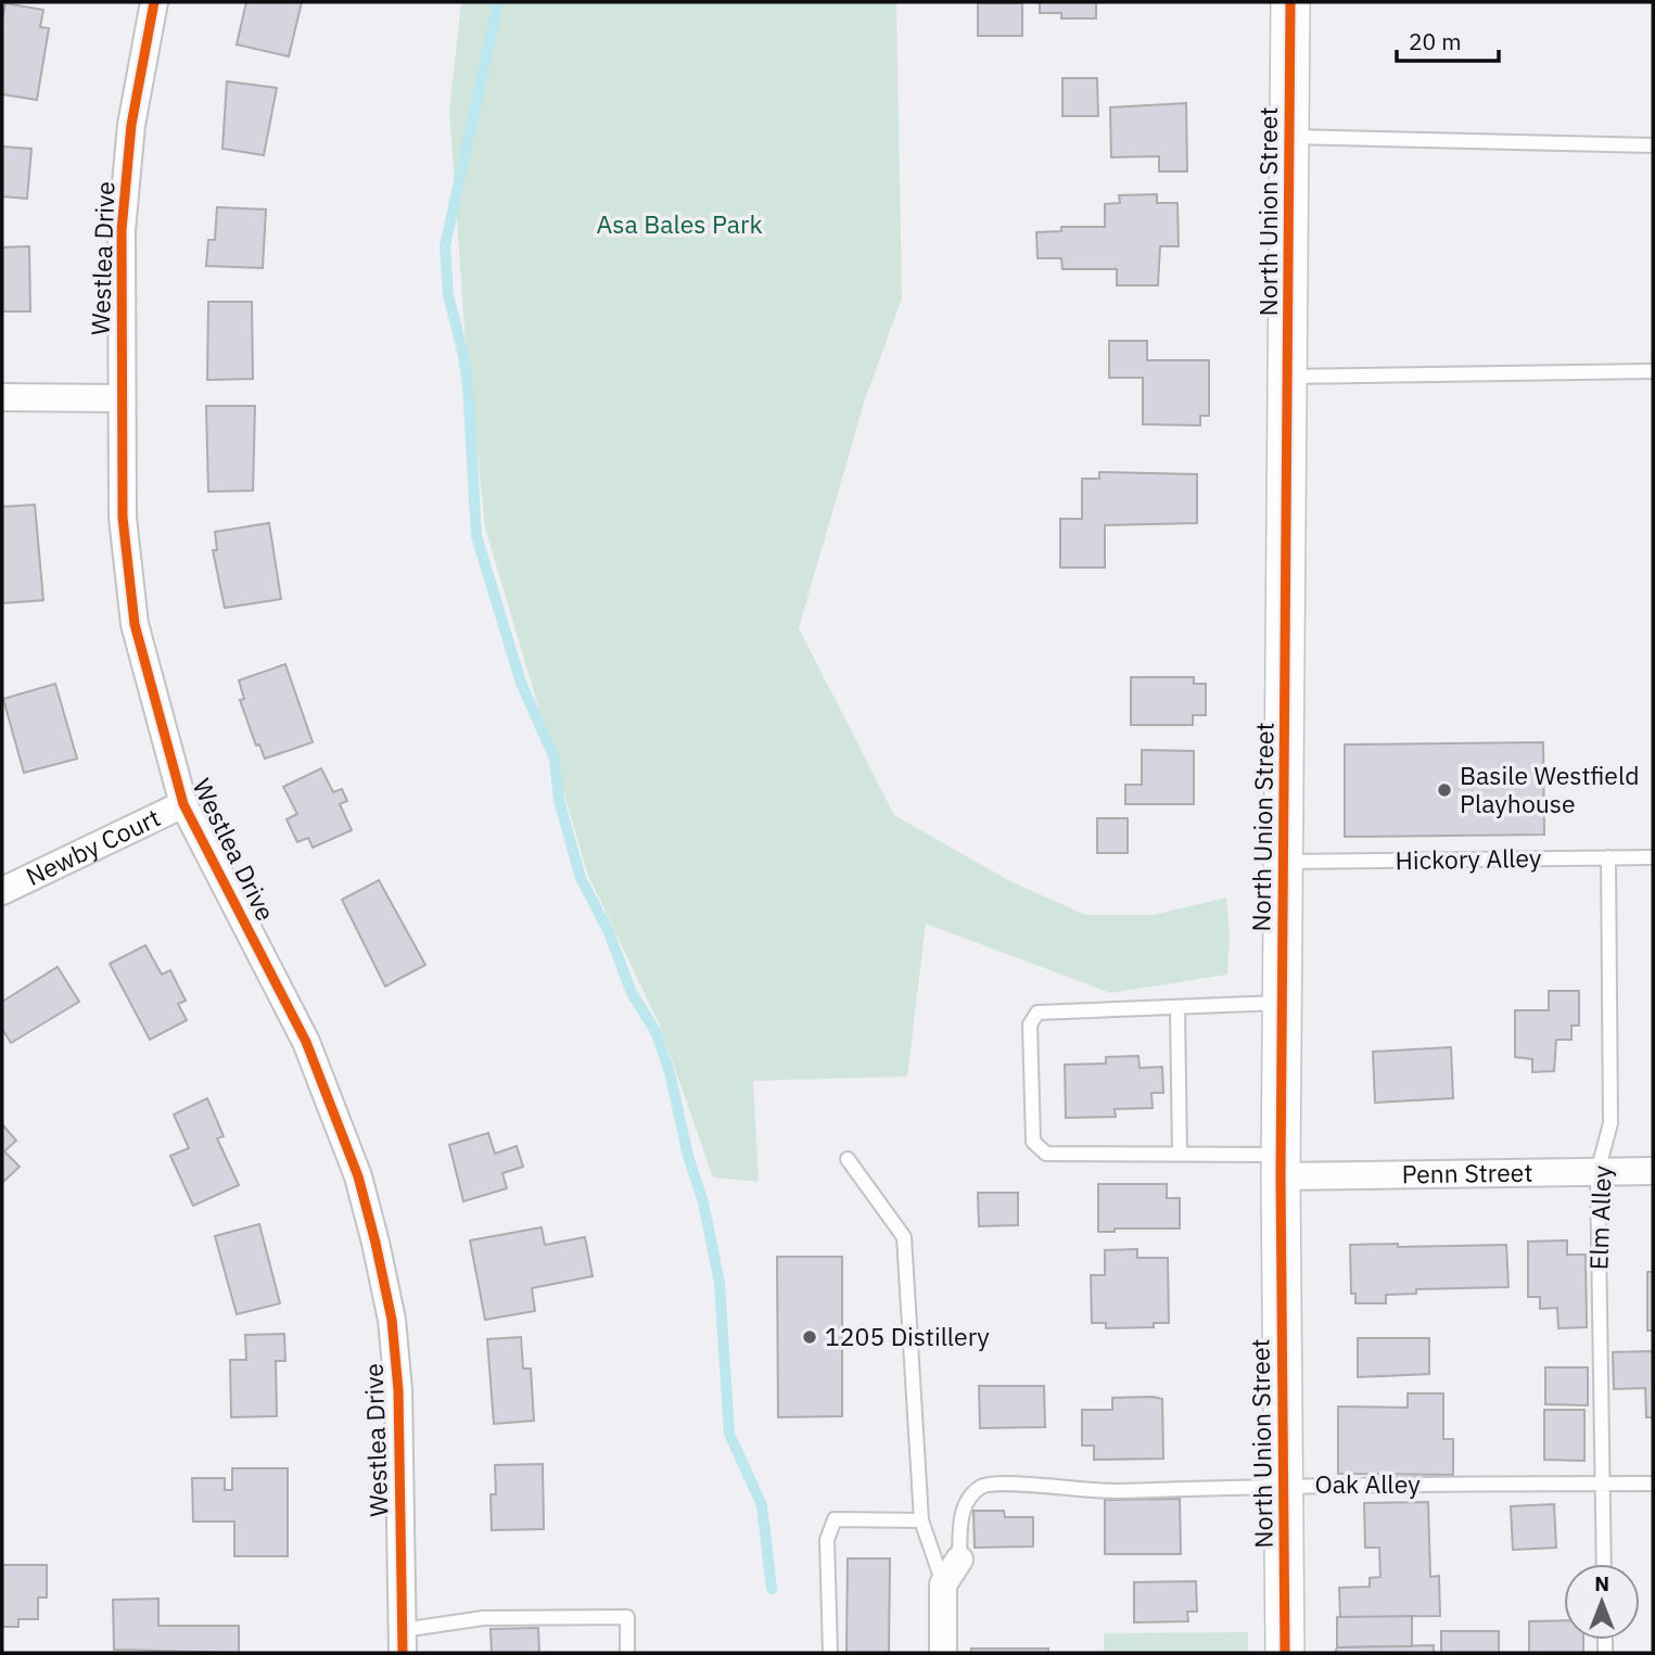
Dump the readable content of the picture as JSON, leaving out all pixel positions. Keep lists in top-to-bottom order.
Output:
{
  "streets": {
    "street": [
      "North Union Street",
      "Westlea Drive",
      "Newby Court",
      "Penn Street"
    ],
    "lane": ["Hickory Alley", "Elm Alley", "Oak Alley"]
  },
  "crossings": [
    ["North Union Street", "Hickory Alley"],
    ["North Union Street", "Penn Street"],
    ["North Union Street", "Oak Alley"],
    ["Westlea Drive", "Newby Court"],
    ["Hickory Alley", "Elm Alley"],
    ["Penn Street", "Elm Alley"],
    ["Elm Alley", "Oak Alley"]
  ],
  "parks": ["Asa Bales Park"],
  "places": ["Basile Westfield Playhouse", "1205 Distillery"],
  "scale_bar": "20 m",
  "north": "top"
}
